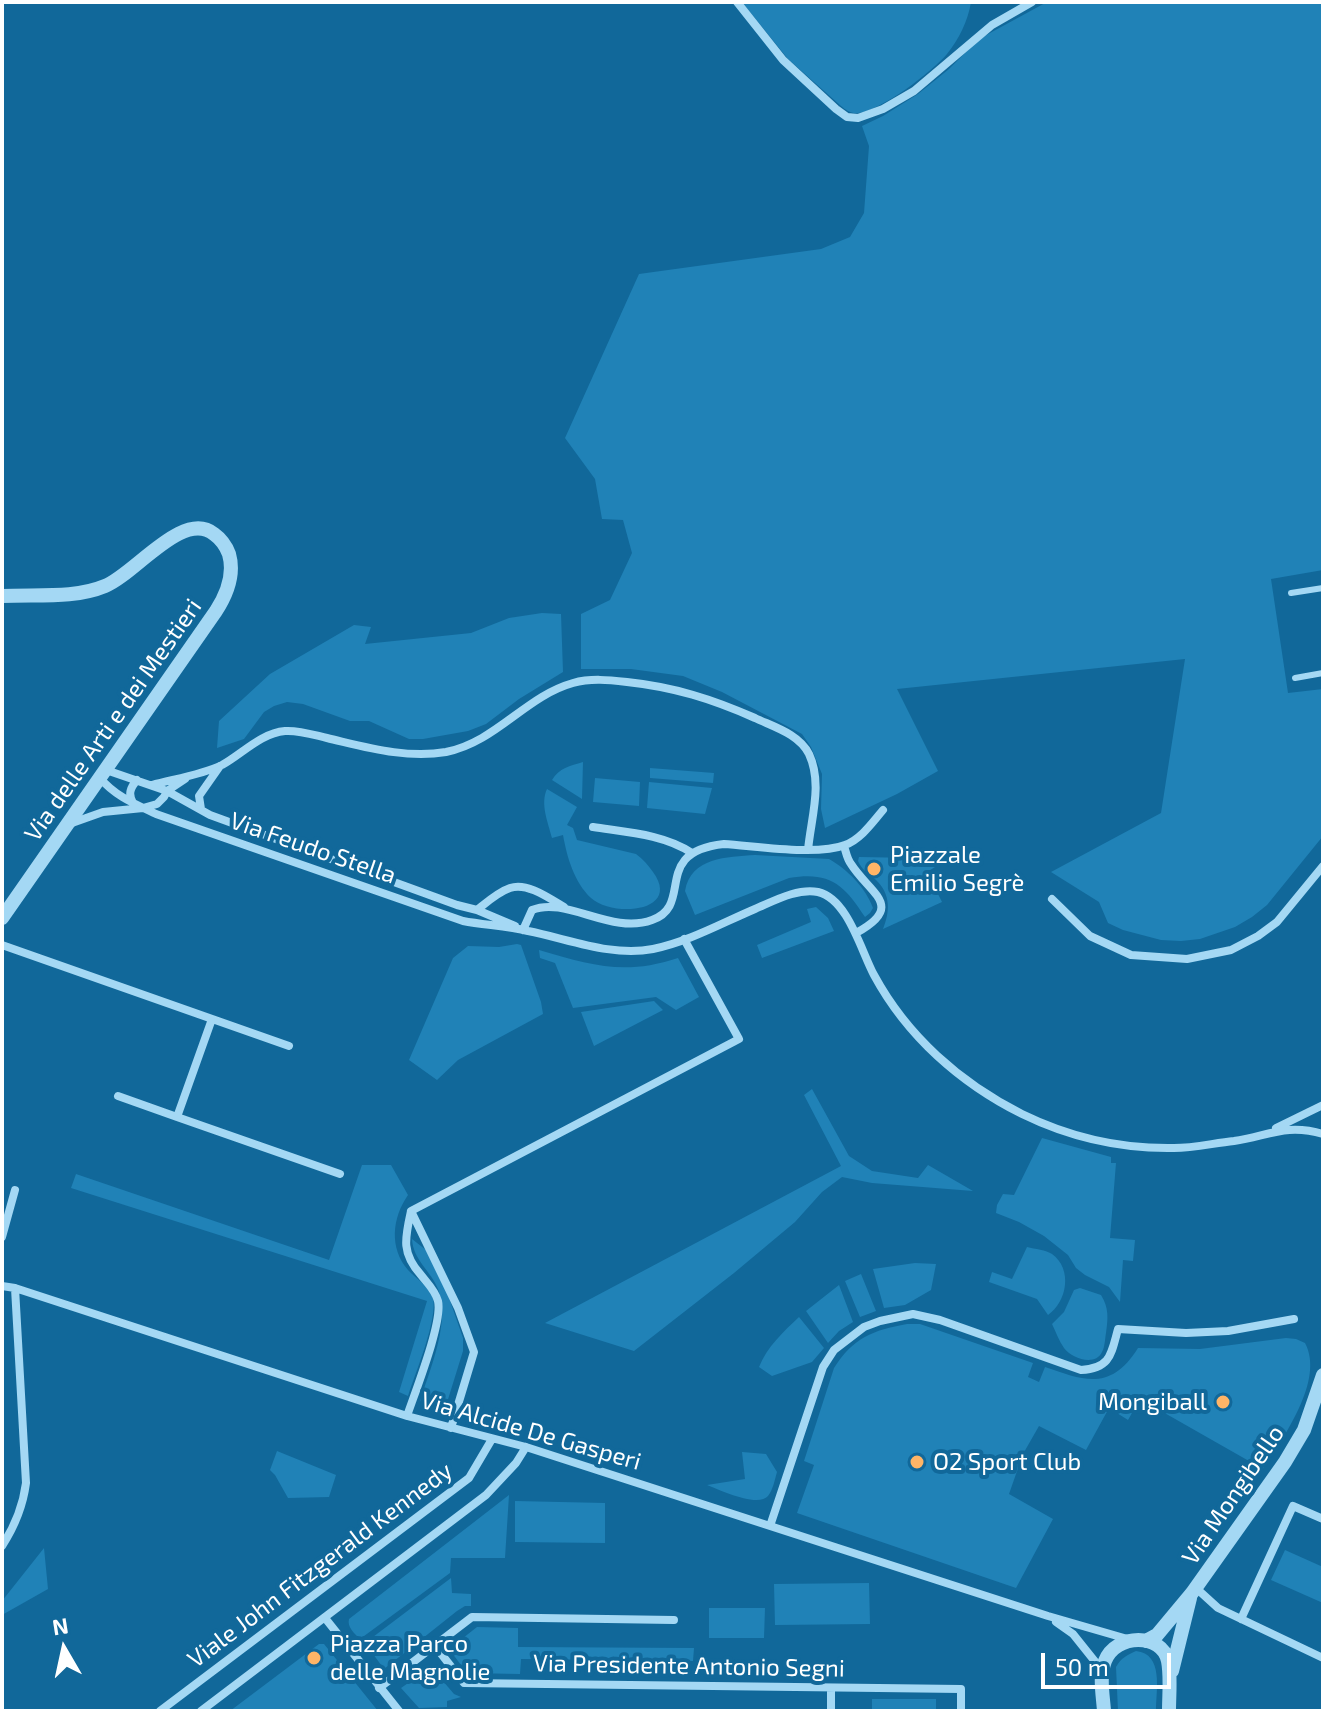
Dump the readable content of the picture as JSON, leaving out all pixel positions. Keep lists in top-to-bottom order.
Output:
{
  "streets": {
    "street": [
      "Via delle Arti e dei Mestieri",
      "Via Feudo Stella",
      "Via Alcide De Gasperi",
      "Via Mongibello",
      "Viale John Fitzgerald Kennedy",
      "Via Presidente Antonio Segni"
    ]
  },
  "crossings": [
    ["Via delle Arti e dei Mestieri", "Via Feudo Stella"],
    ["Via Alcide De Gasperi", "Via Mongibello"],
    ["Via Alcide De Gasperi", "Viale John Fitzgerald Kennedy"]
  ],
  "places": [
    "Piazzale Emilio Segrè",
    "Mongiball",
    "O2 Sport Club",
    "Piazza Parco delle Magnolie"
  ],
  "scale_bar": "50 m",
  "north": "top"
}
